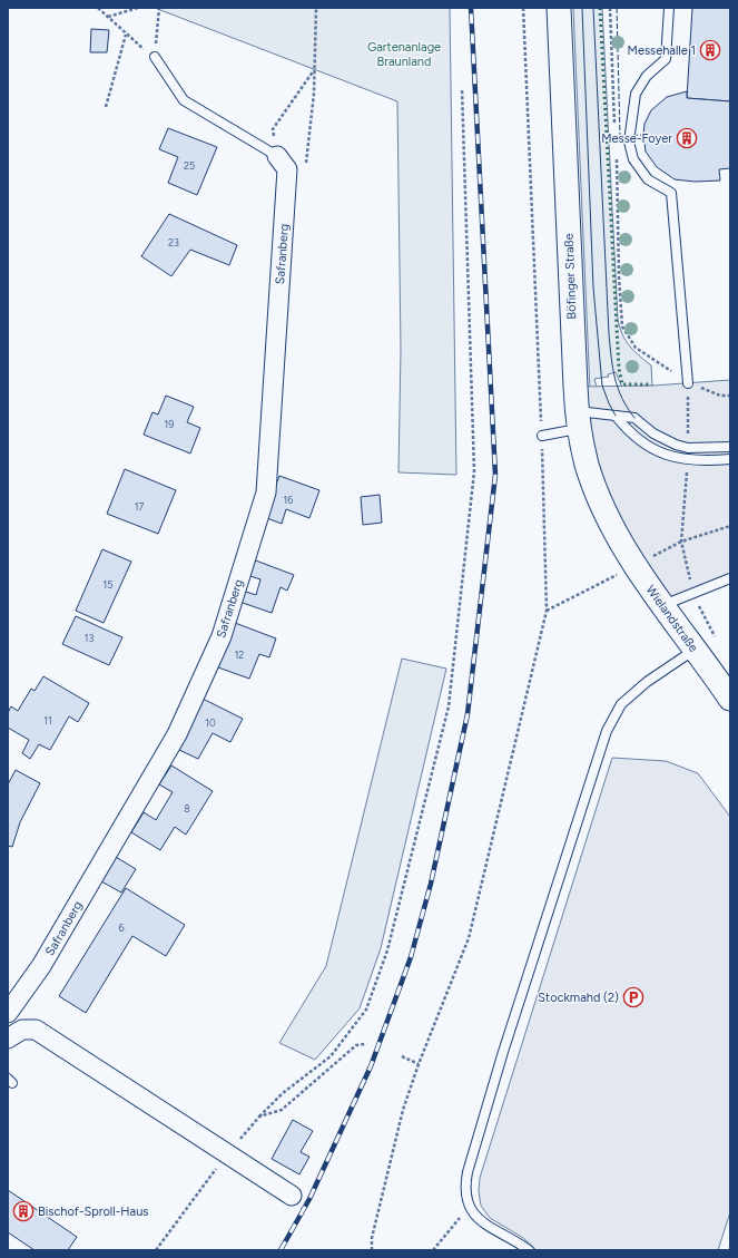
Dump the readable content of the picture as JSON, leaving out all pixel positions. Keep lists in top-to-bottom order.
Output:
{
  "streets": {
    "street": ["Safranberg", "Böfinger Straße", "Wielandstraße"]
  },
  "crossings": [
    ["Böfinger Straße", "Wielandstraße"]
  ],
  "parks": ["Gartenanlage Braunland"],
  "places": {
    "building": ["Messehalle 1", "Messe-Foyer", "Bischof-Sproll-Haus"],
    "parking": ["Stockmahd (2)"]
  },
  "house_numbers": [
    "25",
    "23",
    "19",
    "16",
    "17",
    "15",
    "13",
    "12",
    "11",
    "10",
    "8",
    "6"
  ]
}
